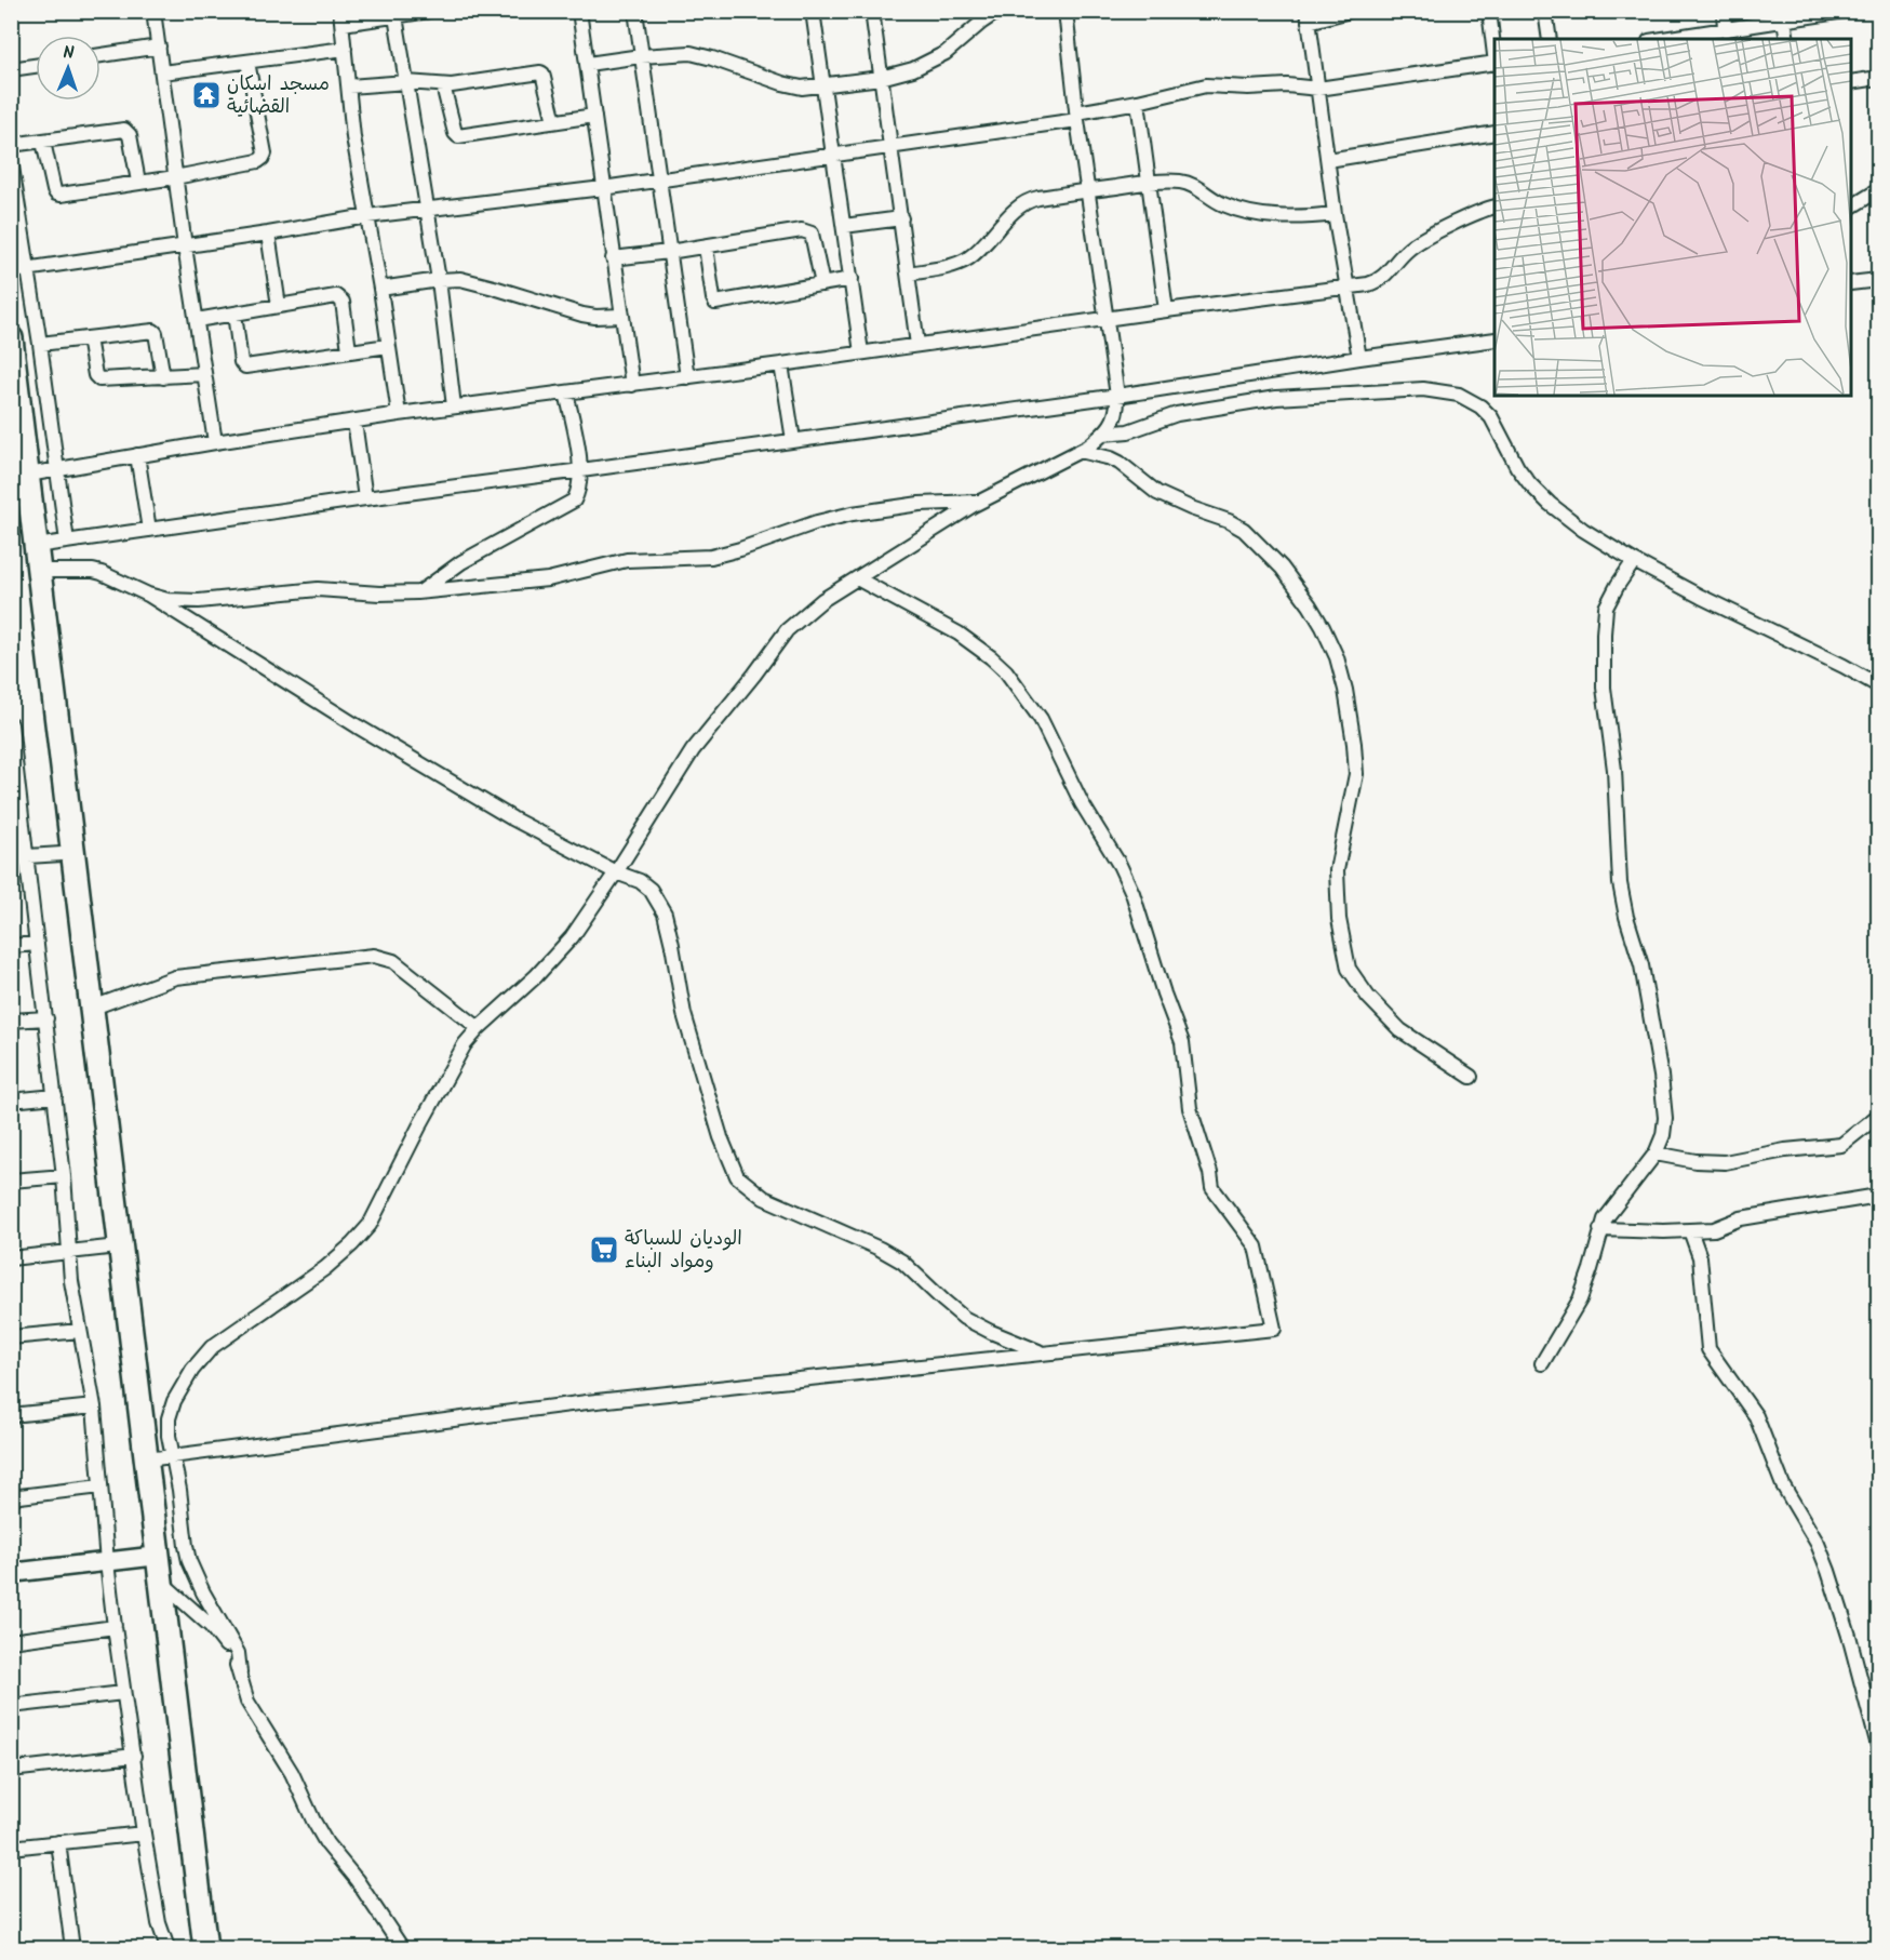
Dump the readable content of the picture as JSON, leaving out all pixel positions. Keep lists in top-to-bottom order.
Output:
{
  "places": {
    "temple": ["مسجد اسكان القضائية"],
    "supermarket": ["الوديان للسباكة ومواد البناء"]
  },
  "north": "top"
}
